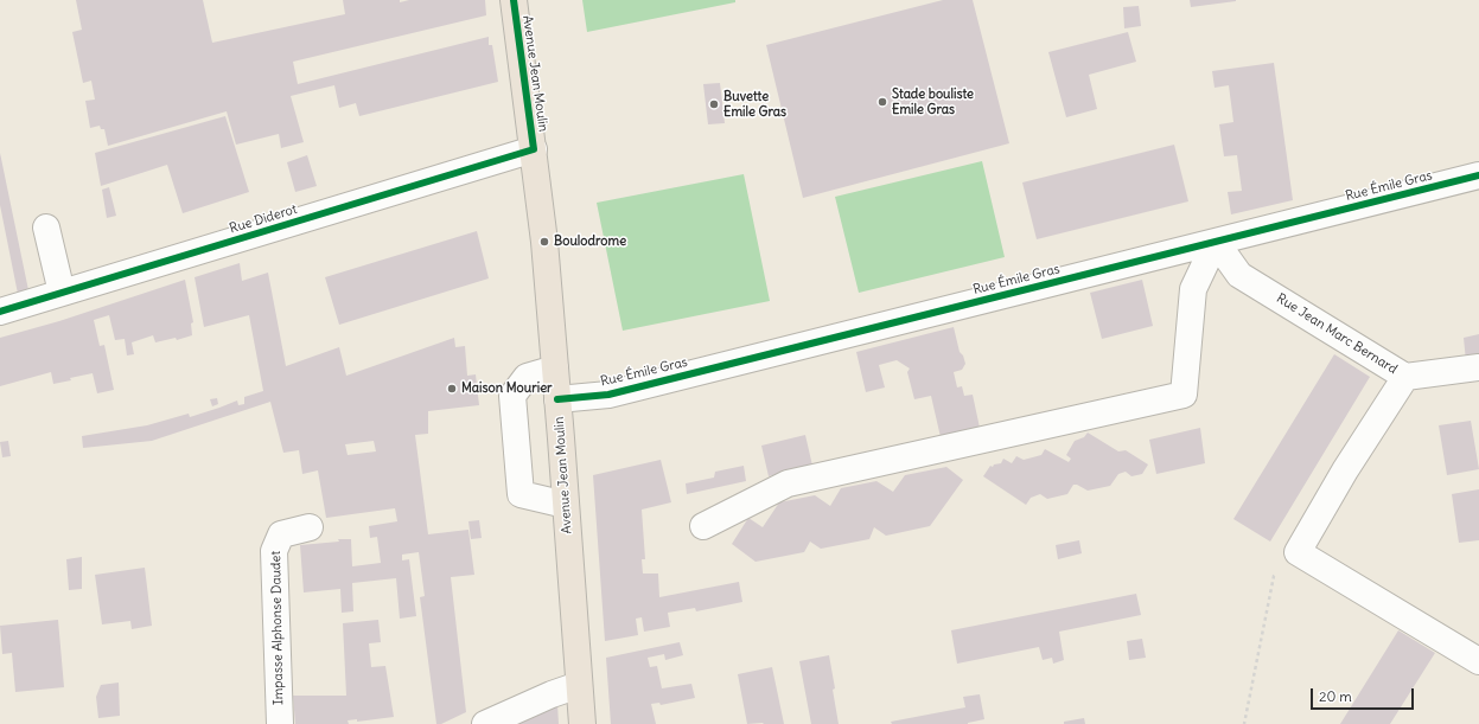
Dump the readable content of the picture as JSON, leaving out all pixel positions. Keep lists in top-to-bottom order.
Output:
{
  "streets": {
    "main road": ["Avenue Jean Moulin"],
    "street": [
      "Rue Émile Gras",
      "Rue Diderot",
      "Rue Jean Marc Bernard",
      "Impasse Alphonse Daudet"
    ]
  },
  "crossings": [
    ["Avenue Jean Moulin", "Rue Émile Gras"],
    ["Avenue Jean Moulin", "Rue Diderot"],
    ["Rue Émile Gras", "Rue Jean Marc Bernard"]
  ],
  "places": [
    "Stade bouliste Emile Gras",
    "Buvette Emile Gras",
    "Boulodrome",
    "Maison Mourier"
  ],
  "scale_bar": "20 m"
}
